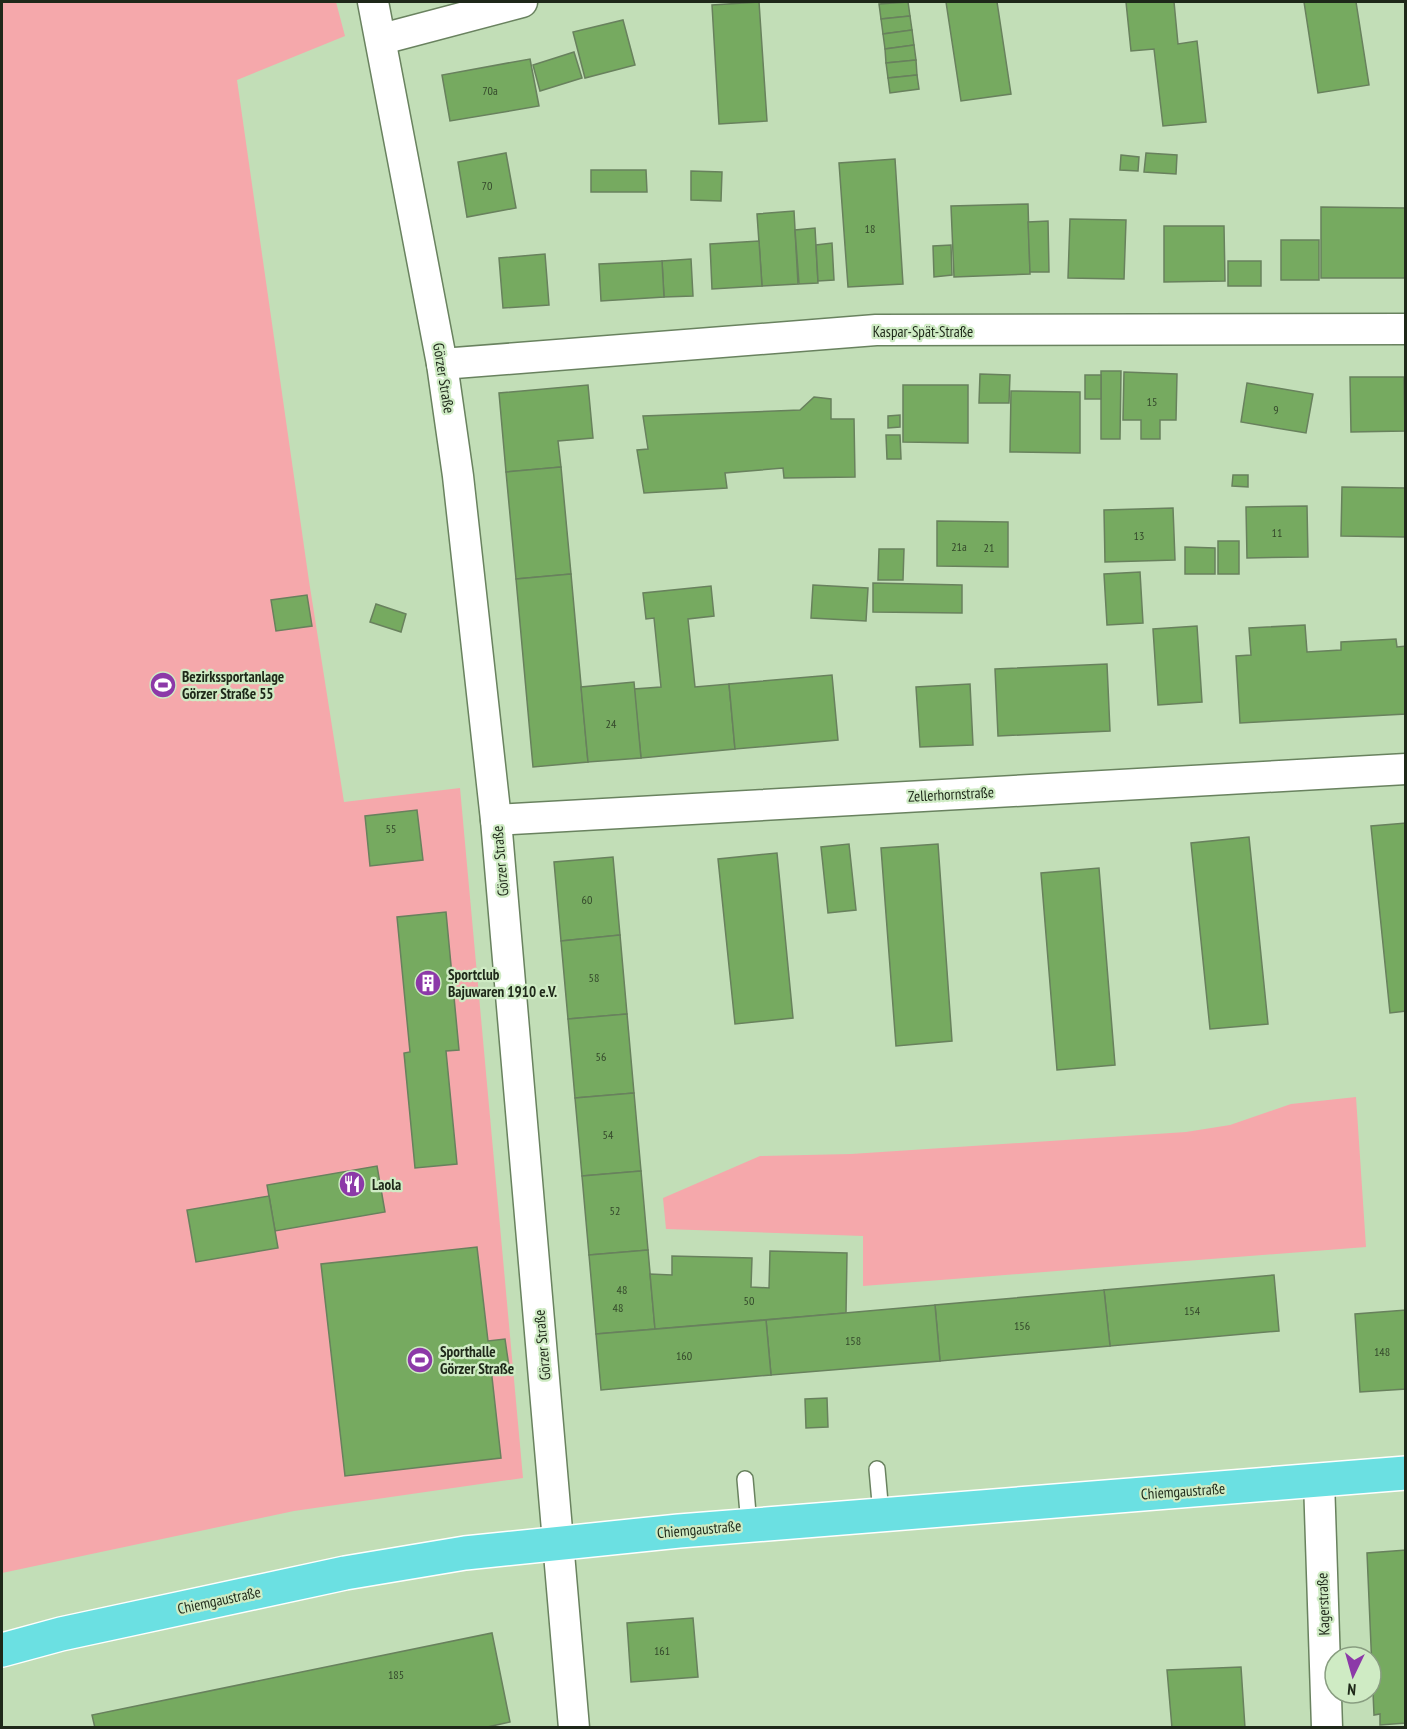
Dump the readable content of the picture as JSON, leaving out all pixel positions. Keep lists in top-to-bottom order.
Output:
{
  "streets": {
    "main road": ["Chiemgaustraße"],
    "street": [
      "Kaspar-Spät-Straße",
      "Görzer Straße",
      "Zellerhornstraße",
      "Kagerstraße"
    ]
  },
  "crossings": [
    ["Kaspar-Spät-Straße", "Görzer Straße"],
    ["Görzer Straße", "Zellerhornstraße"],
    ["Görzer Straße", "Chiemgaustraße"],
    ["Chiemgaustraße", "Kagerstraße"]
  ],
  "places": {
    "sports": ["Bezirkssportanlage Görzer Straße 55", "Sporthalle Görzer Straße"],
    "building": ["Sportclub Bajuwaren 1910 e.V."],
    "restaurant": ["Laola"]
  },
  "house_numbers": [
    "70a",
    "70",
    "18",
    "15",
    "9",
    "11",
    "13",
    "21a",
    "21",
    "24",
    "55",
    "60",
    "58",
    "56",
    "54",
    "52",
    "48",
    "50",
    "48",
    "154",
    "156",
    "158",
    "148",
    "160",
    "161",
    "185"
  ],
  "north": "bottom"
}
